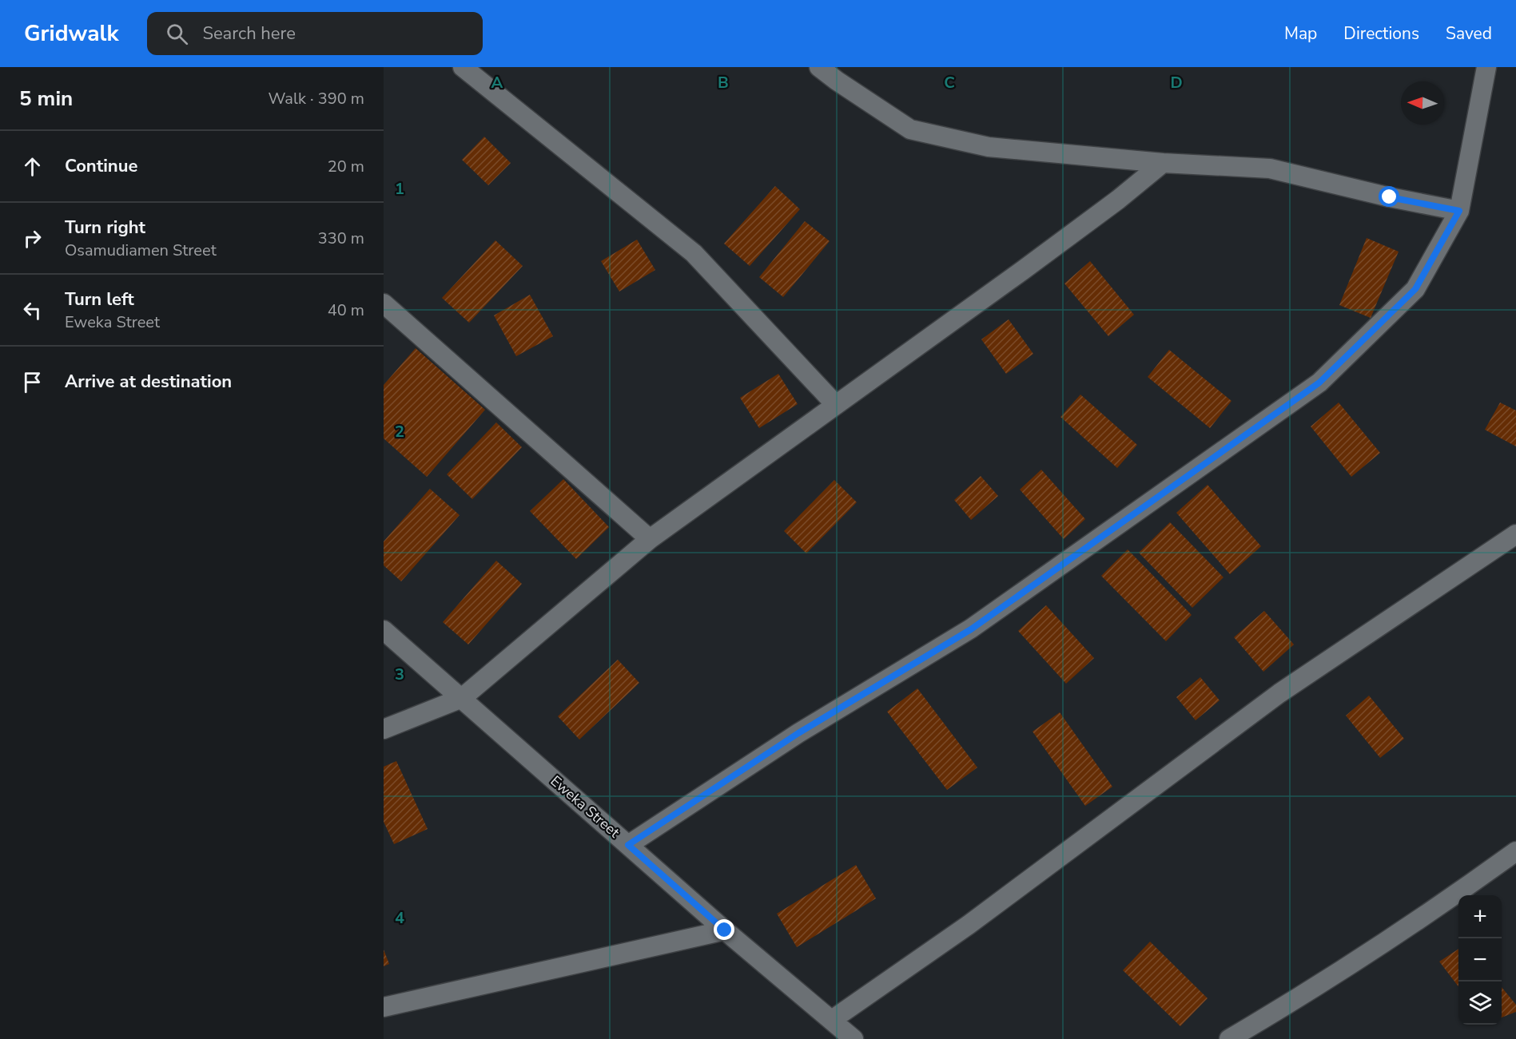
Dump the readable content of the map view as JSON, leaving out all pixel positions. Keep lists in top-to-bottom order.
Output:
{
  "streets": {
    "street": ["Eweka Street"]
  },
  "north": "left",
  "page": {
    "header": "Gridwalk",
    "search": "Search here",
    "nav": ["Map", "Directions", "Saved"],
    "heading": ["5 min", "Walk · 390 m"],
    "list": [
      ["Continue", "20 m"],
      ["Turn right", "Osamudiamen Street", "330 m"],
      ["Turn left", "Eweka Street", "40 m"],
      "Arrive at destination"
    ],
    "map_buttons": ["+", "−"]
  },
  "grid": {
    "columns": [
      "A",
      "B",
      "C",
      "D"
    ],
    "rows": [
      "1",
      "2",
      "3",
      "4"
    ]
  }
}
